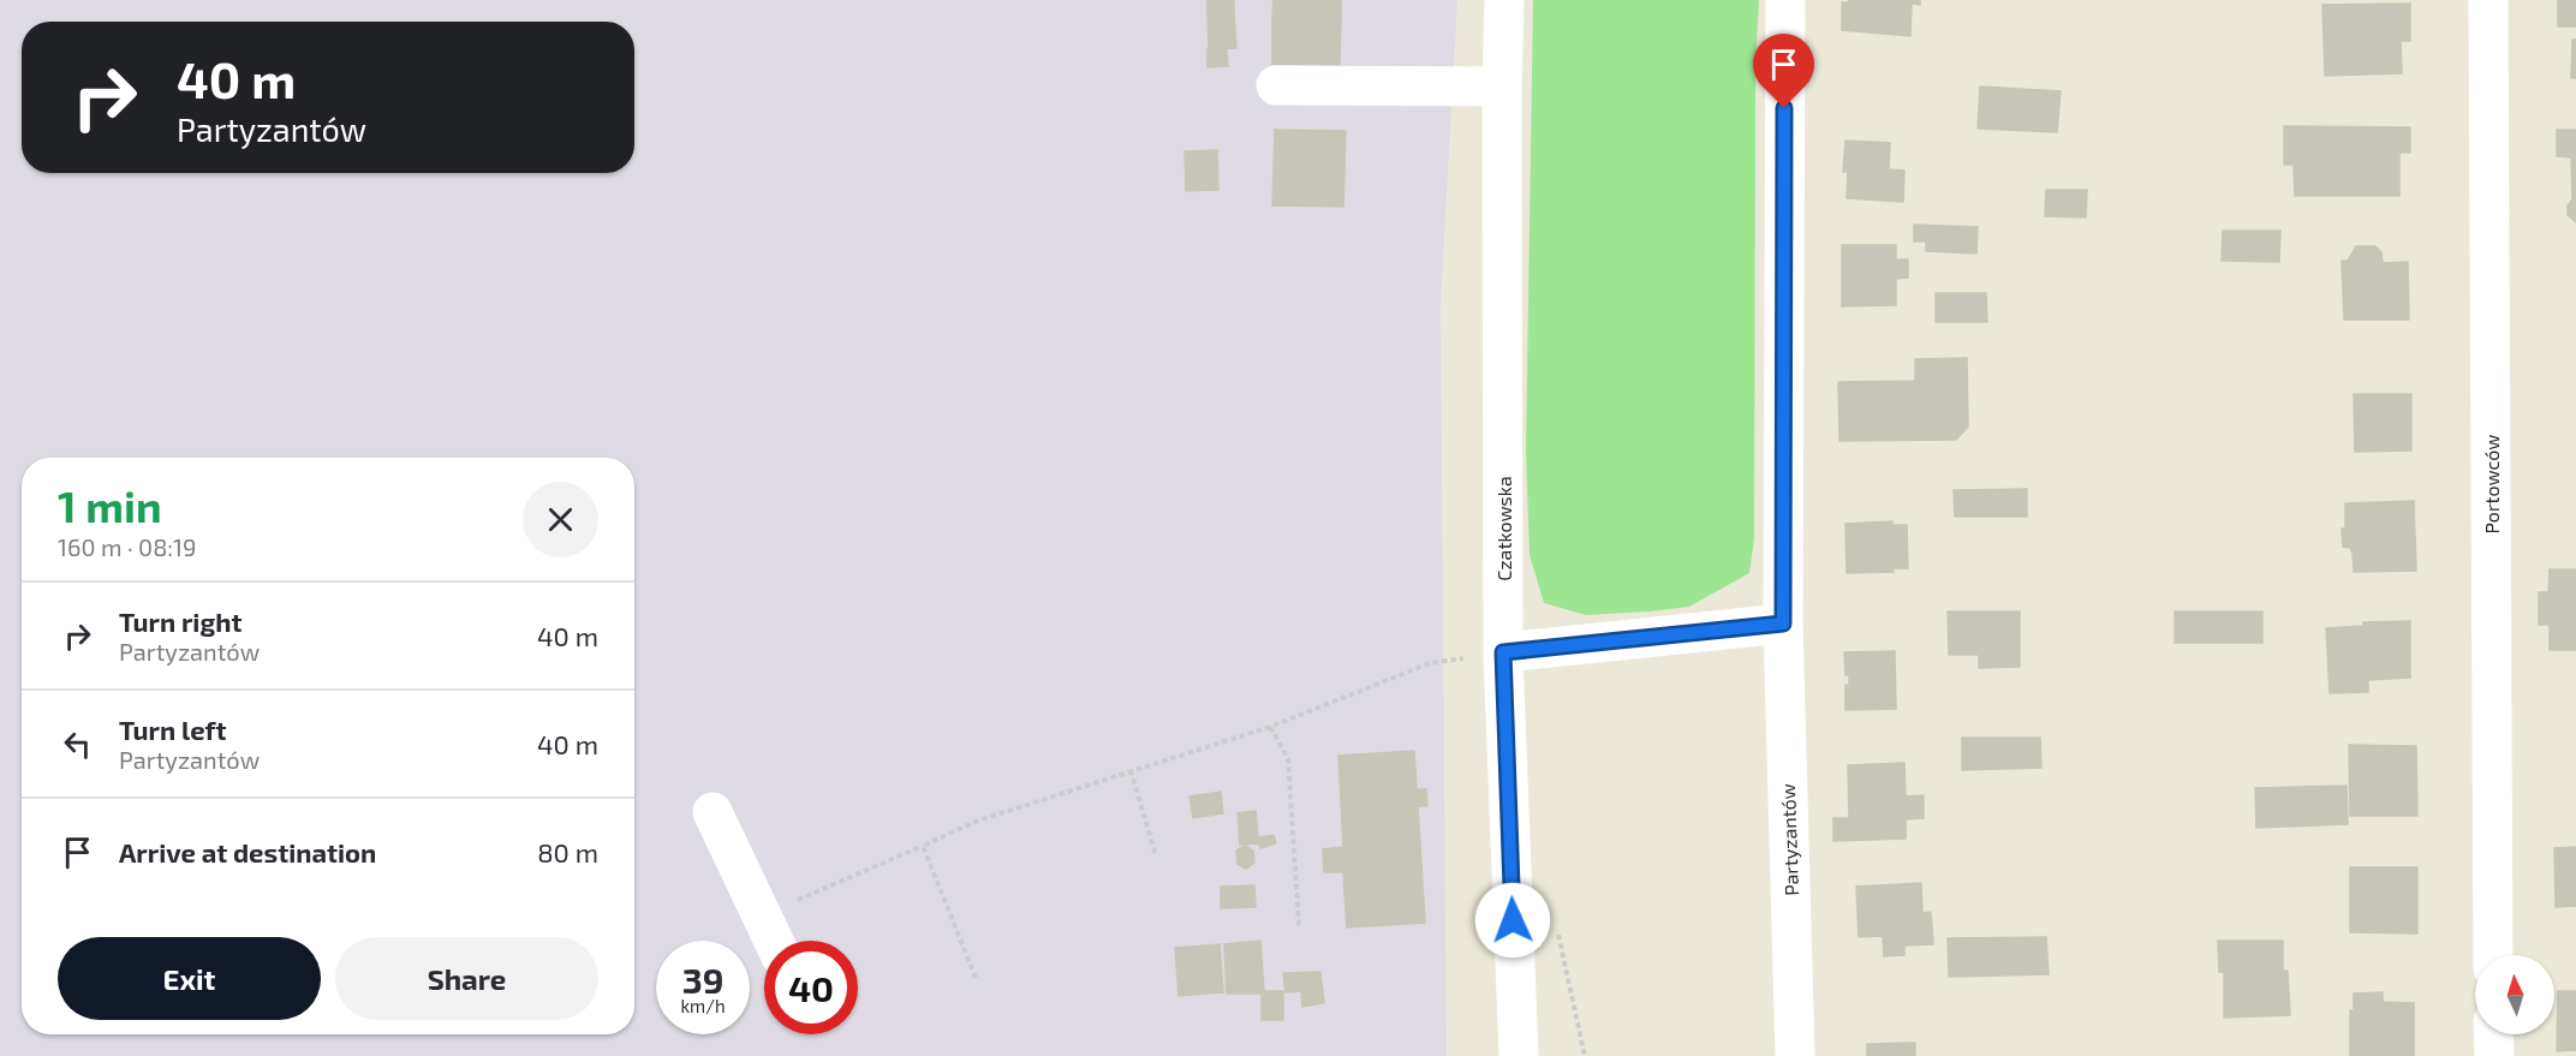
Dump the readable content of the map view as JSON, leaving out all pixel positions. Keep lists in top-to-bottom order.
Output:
{
  "streets": {
    "street": ["Portowców", "Czatkowska", "Partyzantów"]
  },
  "north": "top",
  "page": {
    "turn": ["40 m", "Partyzantów"],
    "heading": ["1 min", "160 m · 08:19"],
    "list": [
      {
        "name": "Turn right",
        "note": "Partyzantów",
        "value": "40 m"
      },
      {
        "name": "Turn left",
        "note": "Partyzantów",
        "value": "40 m"
      },
      {
        "name": "Arrive at destination",
        "value": "80 m"
      }
    ],
    "buttons": ["Exit", "Share"],
    "speed": "39 km/h",
    "limit": "40"
  }
}
